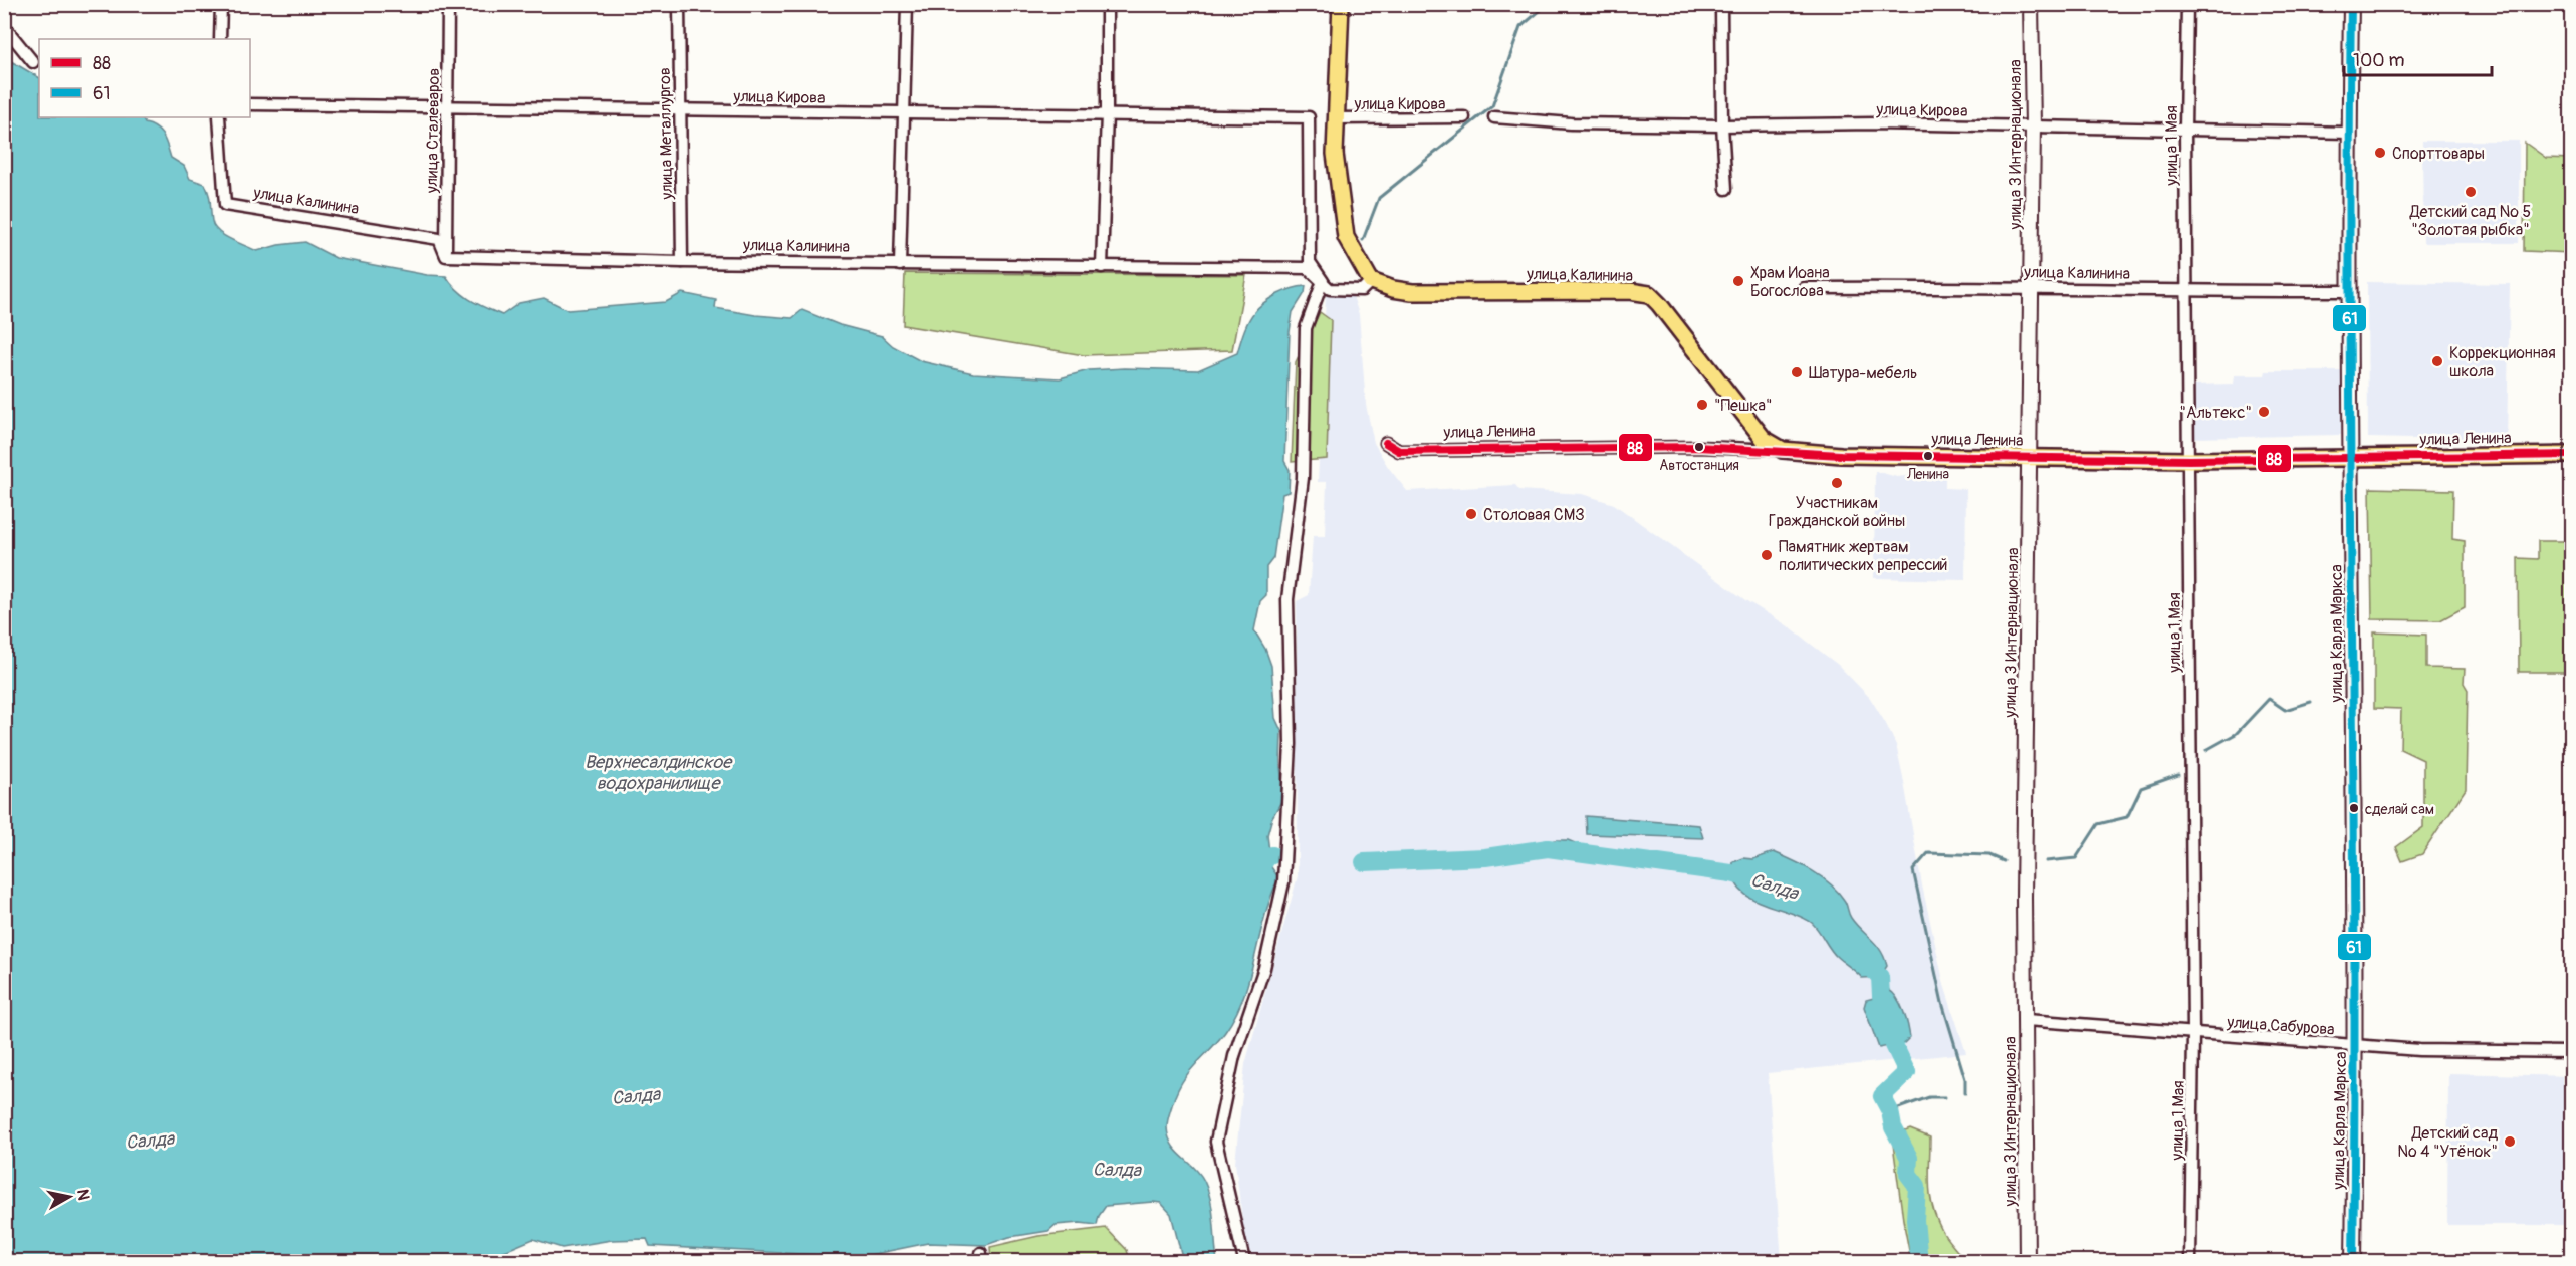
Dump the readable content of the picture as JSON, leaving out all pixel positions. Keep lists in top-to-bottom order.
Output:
{
  "streets": {
    "main road": [
      "улица 3 Интернационала",
      "улица Калинина",
      "улица Ленина",
      "улица Карла Маркса"
    ],
    "street": [
      "улица Кирова",
      "улица Сталеваров",
      "улица Металлургов",
      "улица 1 Мая",
      "улица Сабурова"
    ]
  },
  "crossings": [
    ["улица Кирова", "улица Сталеваров"],
    ["улица Кирова", "улица Металлургов"],
    ["улица Кирова", "улица 3 Интернационала"],
    ["улица Кирова", "улица 1 Мая"],
    ["улица Кирова", "улица Калинина"],
    ["улица Кирова", "улица Карла Маркса"],
    ["улица Сталеваров", "улица Калинина"],
    ["улица Металлургов", "улица Калинина"],
    ["улица 3 Интернационала", "улица Калинина"],
    ["улица 3 Интернационала", "улица Ленина"],
    ["улица 3 Интернационала", "улица Сабурова"],
    ["улица 1 Мая", "улица Калинина"],
    ["улица 1 Мая", "улица Ленина"],
    ["улица 1 Мая", "улица Сабурова"],
    ["улица Калинина", "улица Ленина"],
    ["улица Калинина", "улица Карла Маркса"],
    ["улица Ленина", "улица Карла Маркса"],
    ["улица Карла Маркса", "улица Сабурова"]
  ],
  "water": ["Верхнесалдинское водохранилище", "Салда"],
  "places": [
    "Спорттовары",
    "Детский сад № 5 \"Золотая рыбка\"",
    "Храм Иоана Богослова",
    "Коррекционная школа",
    "Шатура-мебель",
    "\"Пешка\"",
    "\"Альтекс\"",
    "Автостанция",
    "Ленина",
    "Участникам Гражданской войны",
    "Столовая СМЗ",
    "Памятник жертвам политических репрессий",
    "сделай сам",
    "Детский сад № 4 \"Утёнок\""
  ],
  "lines": ["transit line 61", "transit line 88"],
  "legend": ["88", "61"],
  "scale_bar": "100 m",
  "north": "right"
}
